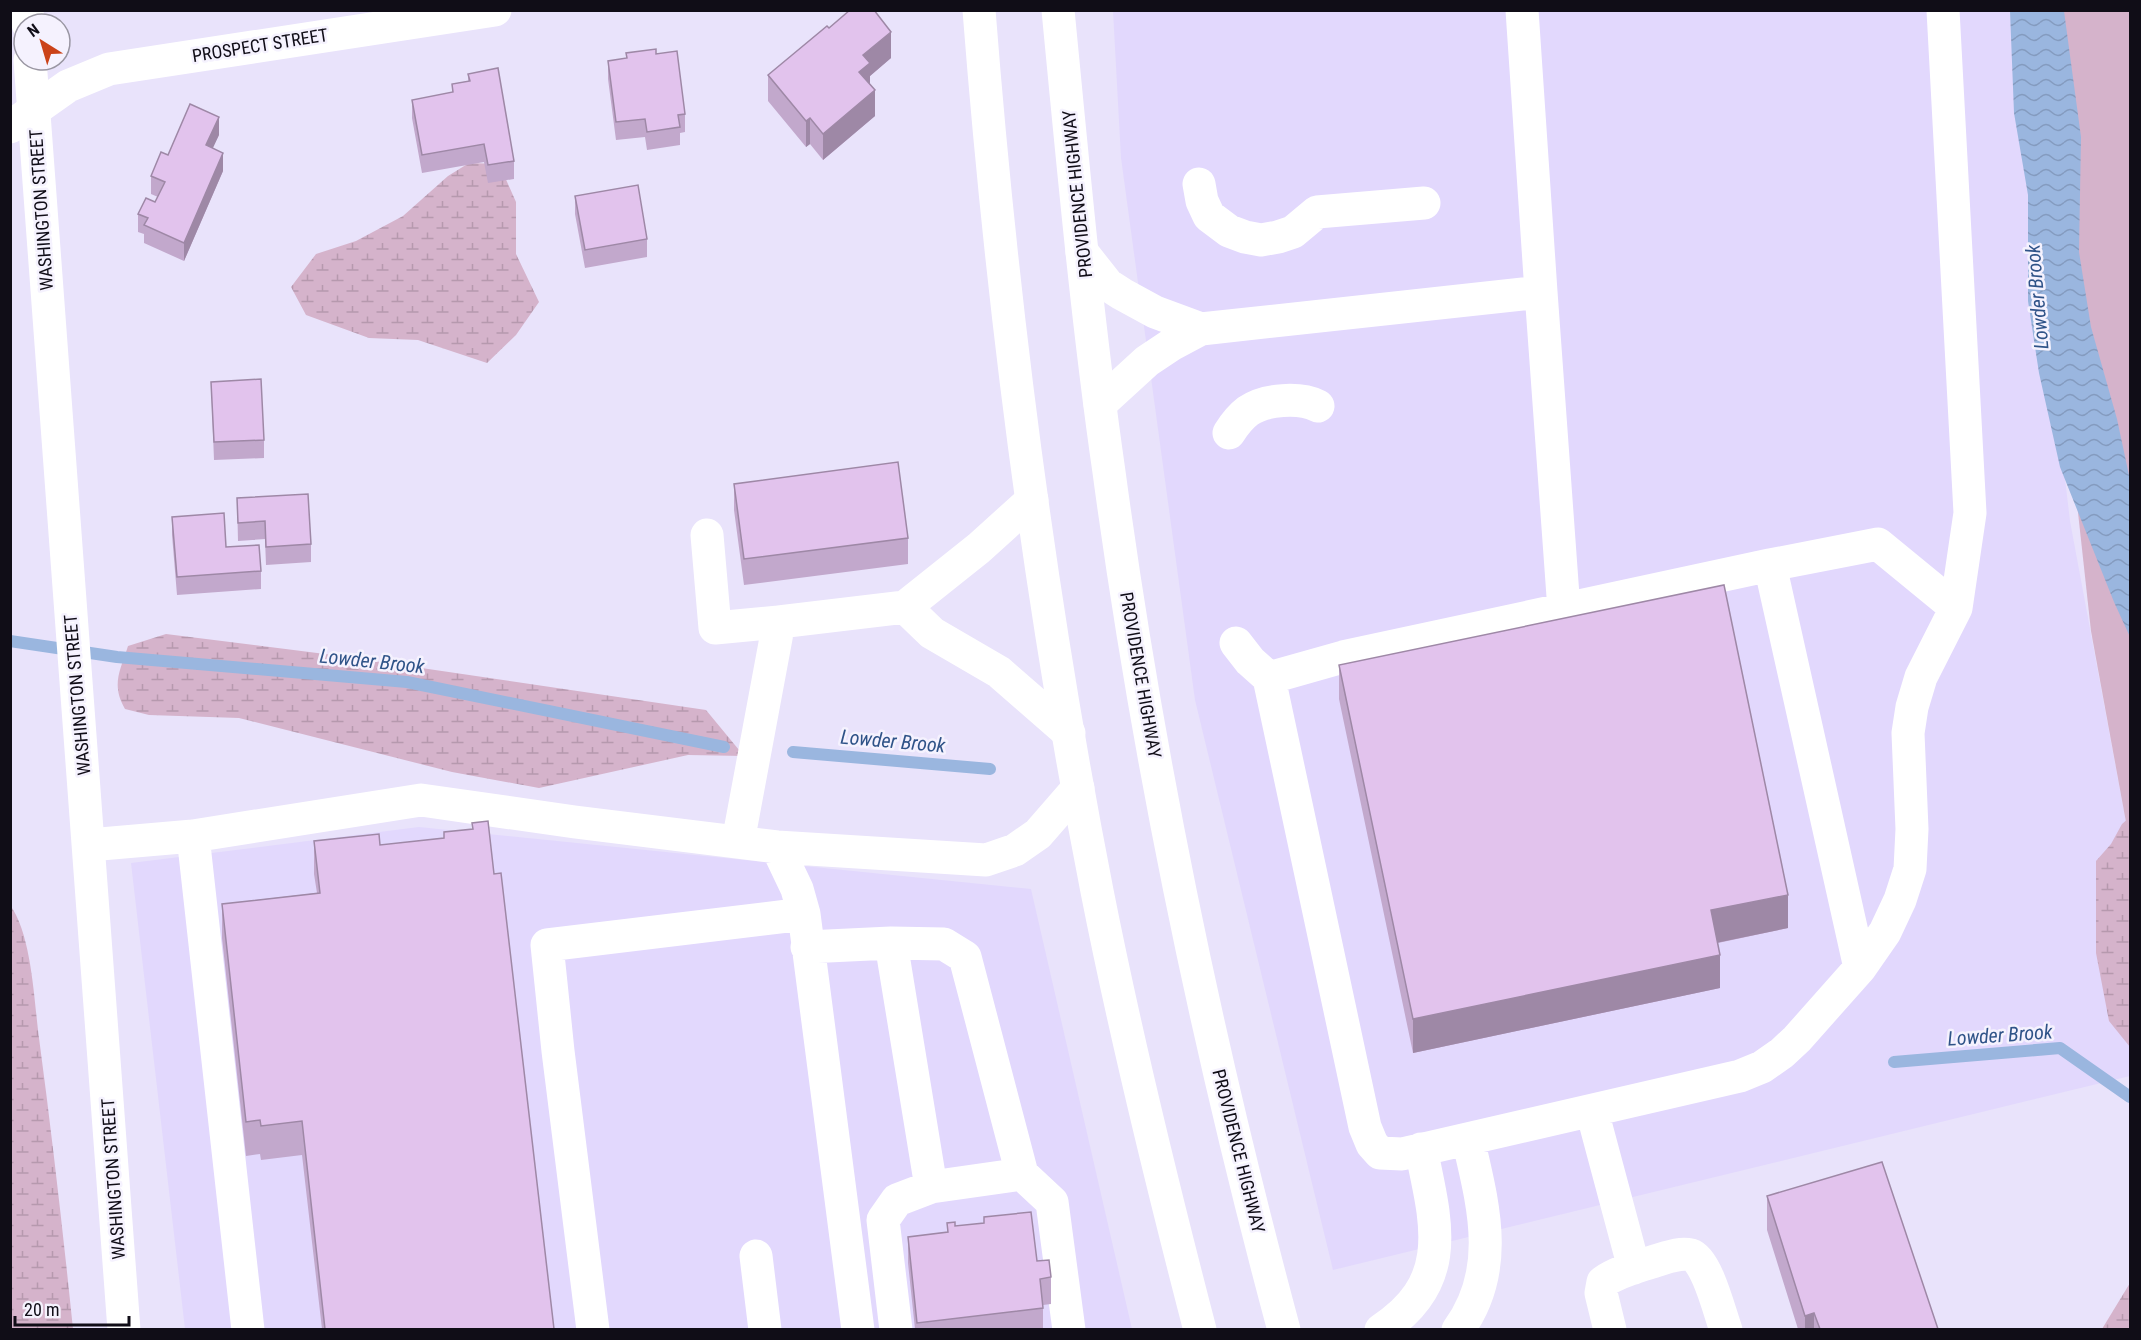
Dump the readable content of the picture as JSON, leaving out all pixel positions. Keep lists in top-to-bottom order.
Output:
{
  "streets": {
    "main road": ["PROSPECT STREET", "PROVIDENCE HIGHWAY", "WASHINGTON STREET"]
  },
  "crossings": [
    ["PROSPECT STREET", "WASHINGTON STREET"]
  ],
  "water": ["Lowder Brook"],
  "scale_bar": "20 m",
  "north": "top left"
}
